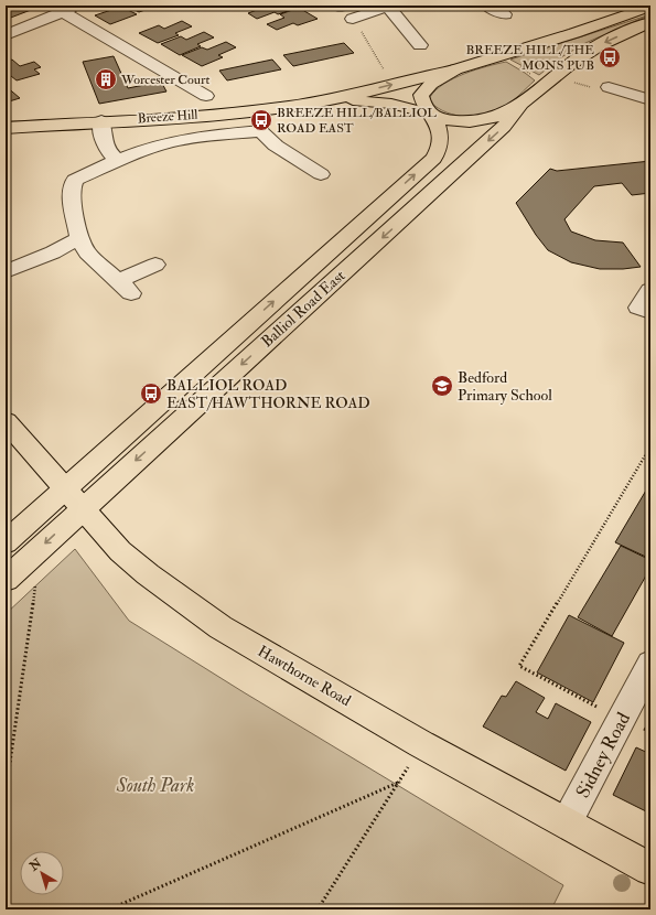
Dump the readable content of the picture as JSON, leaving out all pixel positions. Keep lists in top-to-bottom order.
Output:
{
  "streets": {
    "main road": ["Breeze Hill", "Balliol Road East", "Hawthorne Road"],
    "street": ["Sidney Road"]
  },
  "crossings": [
    ["Breeze Hill", "Balliol Road East"],
    ["Balliol Road East", "Hawthorne Road"],
    ["Hawthorne Road", "Sidney Road"]
  ],
  "parks": ["South Park"],
  "places": {
    "bus stop": ["BREEZE HILL/THE MONS PUB", "BREEZE HILL/BALLIOL ROAD EAST", "BALLIOL ROAD EAST/HAWTHORNE ROAD"],
    "building": ["Worcester Court"],
    "school or university": ["Bedford Primary School"]
  },
  "north": "top left"
}
